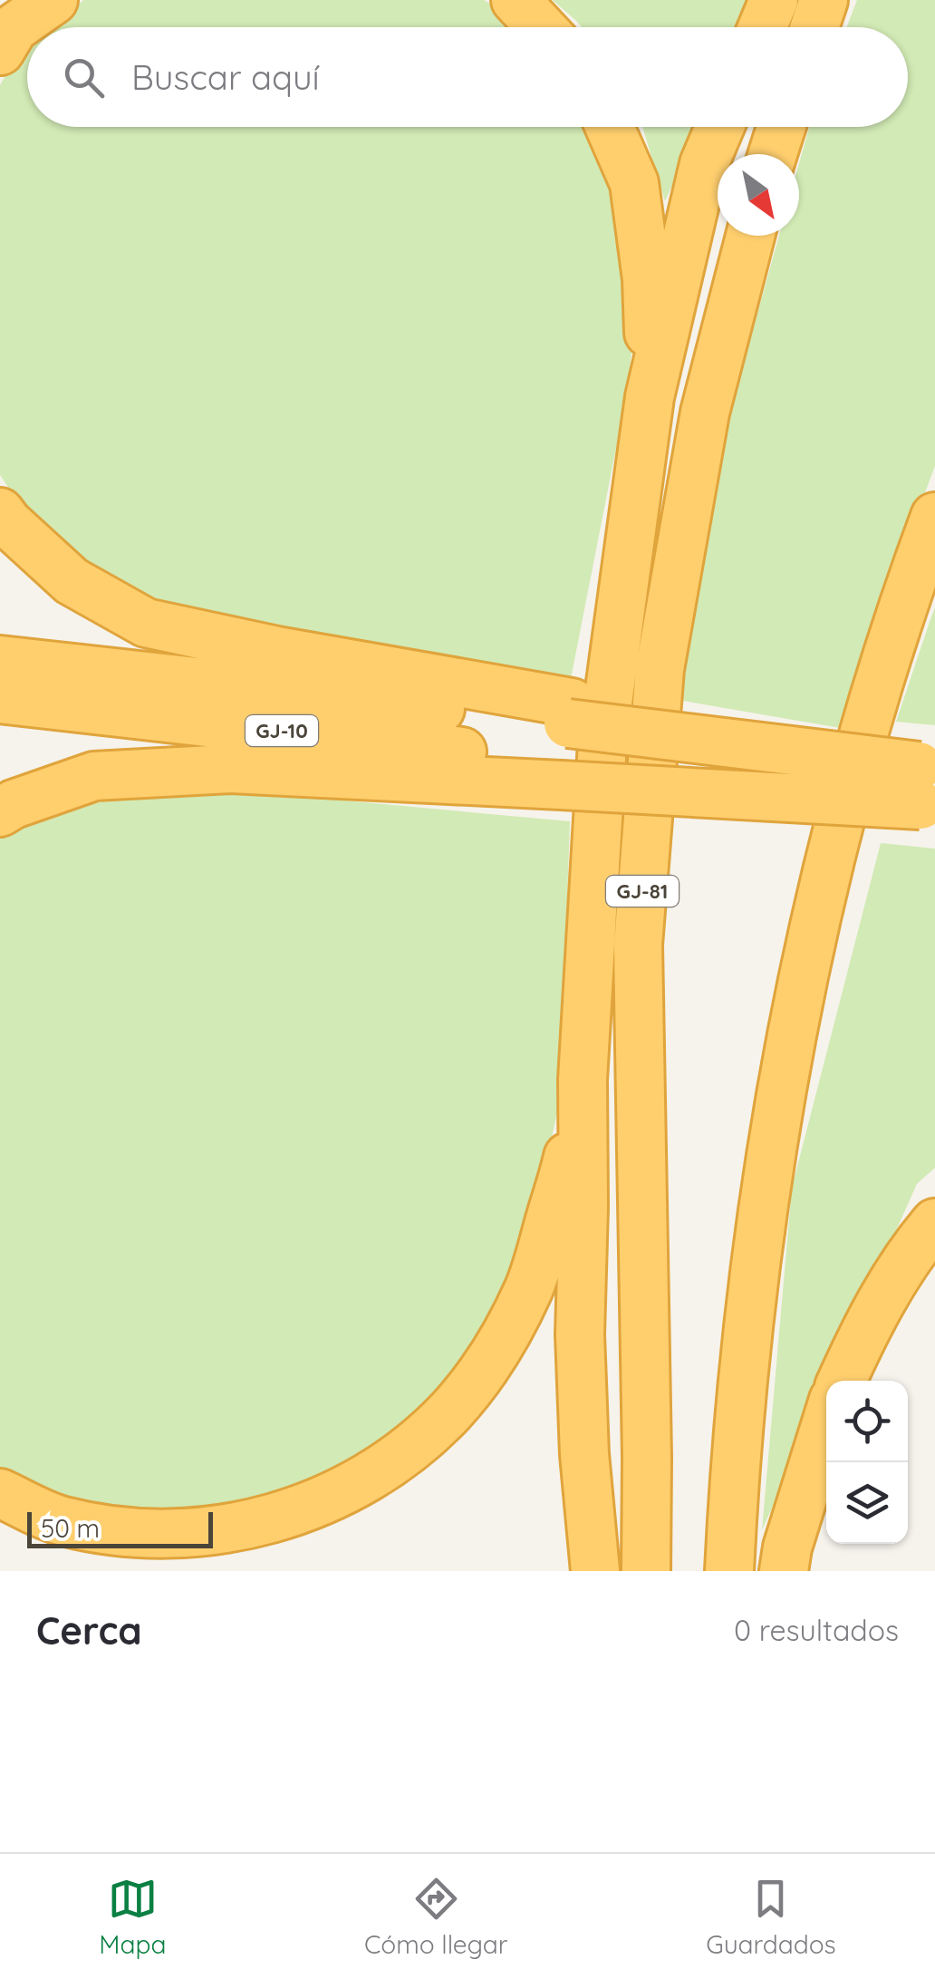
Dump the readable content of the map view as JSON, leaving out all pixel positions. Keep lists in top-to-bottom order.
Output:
{
  "streets": {
    "highway": ["GJ-10", "GJ-81"]
  },
  "scale_bar": "50 m",
  "north": "bottom right",
  "page": {
    "search": "Buscar aquí",
    "scale": "50 m",
    "heading": ["Cerca", "0 resultados"],
    "nav": ["Mapa", "Cómo llegar", "Guardados"]
  }
}
